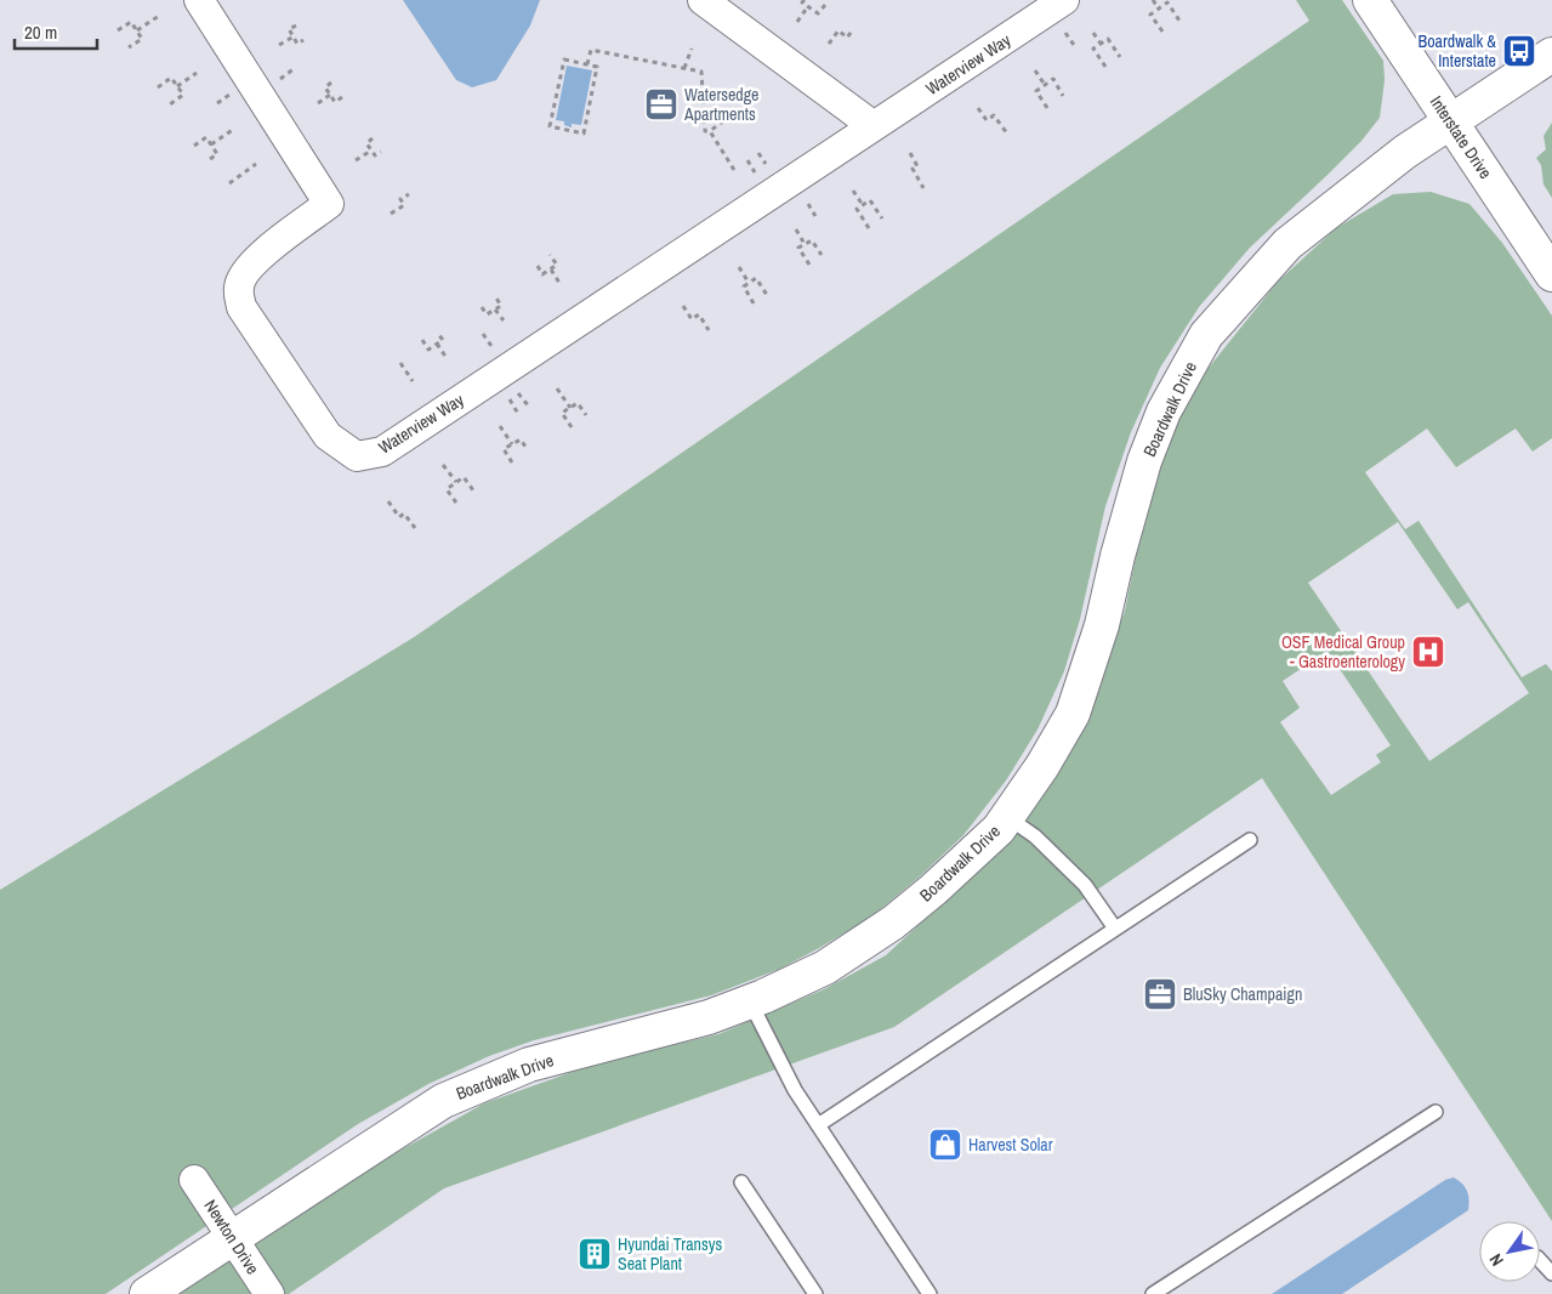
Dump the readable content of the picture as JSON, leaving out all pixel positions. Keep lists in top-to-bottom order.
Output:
{
  "streets": {
    "street": [
      "Waterview Way",
      "Interstate Drive",
      "Boardwalk Drive",
      "Newton Drive"
    ]
  },
  "crossings": [
    ["Interstate Drive", "Boardwalk Drive"],
    ["Boardwalk Drive", "Newton Drive"]
  ],
  "places": {
    "bus stop": ["Boardwalk & Interstate"],
    "office": ["Watersedge Apartments", "BluSky Champaign"],
    "hospital": ["OSF Medical Group - Gastroenterology"],
    "shop": ["Harvest Solar"],
    "building": ["Hyundai Transys Seat Plant"]
  },
  "scale_bar": "20 m",
  "north": "bottom left"
}
